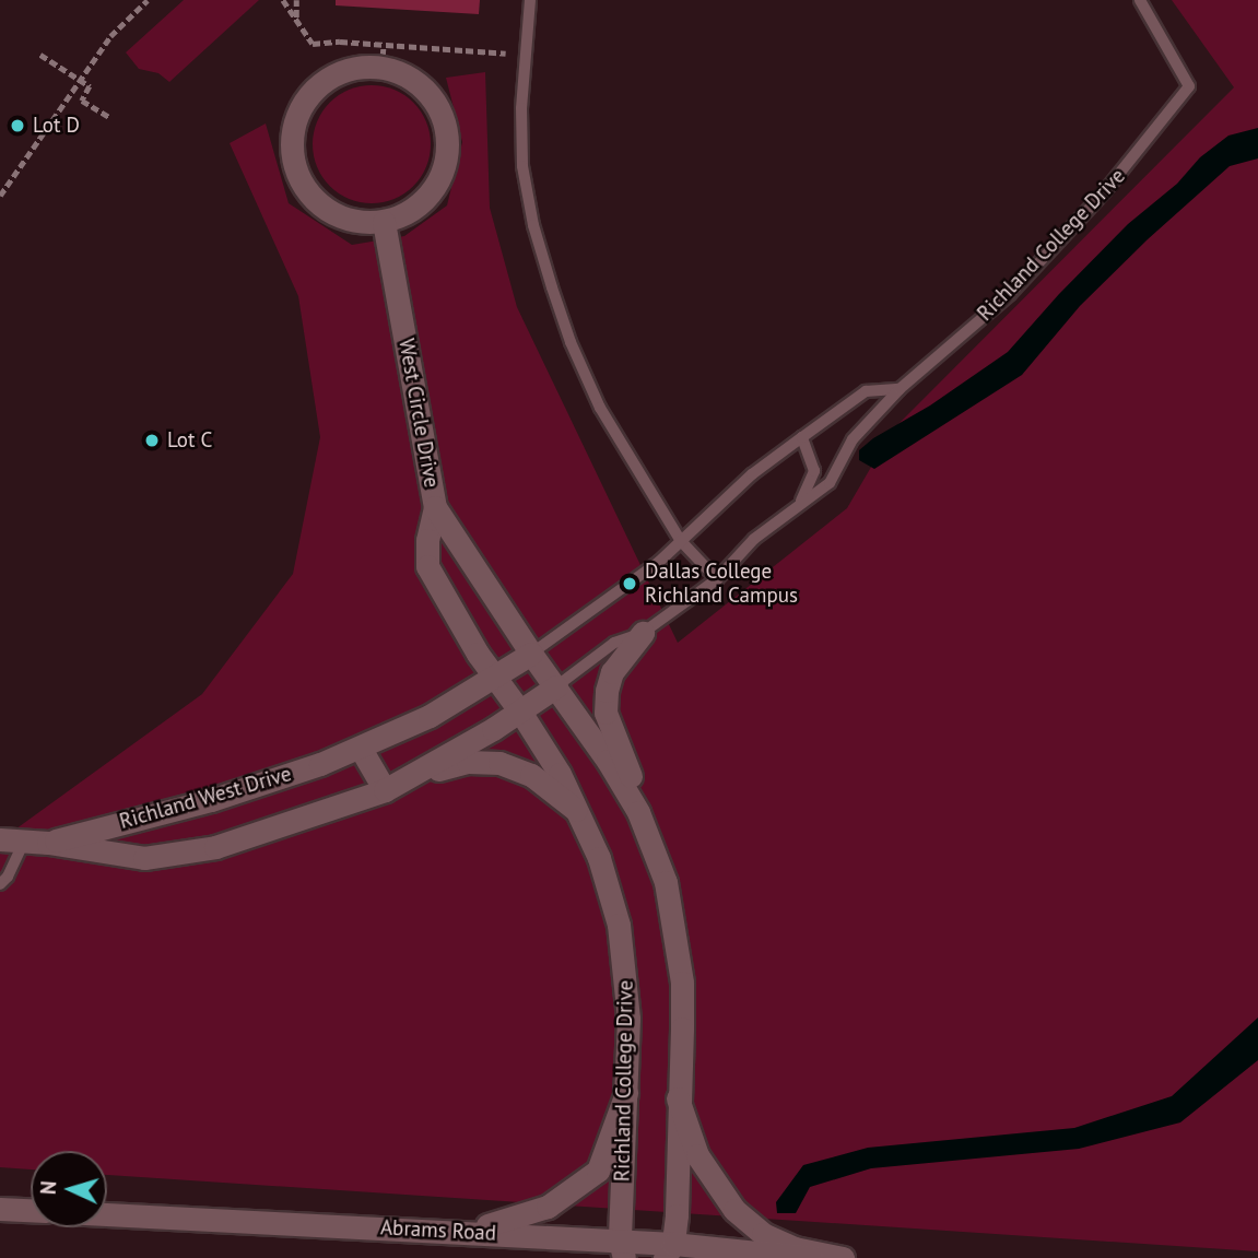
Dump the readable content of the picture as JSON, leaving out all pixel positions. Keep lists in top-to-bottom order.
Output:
{
  "streets": {
    "street": [
      "Richland College Drive",
      "West Circle Drive",
      "Richland West Drive",
      "Abrams Road"
    ]
  },
  "crossings": [
    ["Richland College Drive", "West Circle Drive"],
    ["Richland College Drive", "Richland West Drive"],
    ["Richland College Drive", "Abrams Road"],
    ["West Circle Drive", "Richland West Drive"]
  ],
  "places": ["Lot D", "Lot C", "Dallas College Richland Campus"],
  "north": "left"
}
